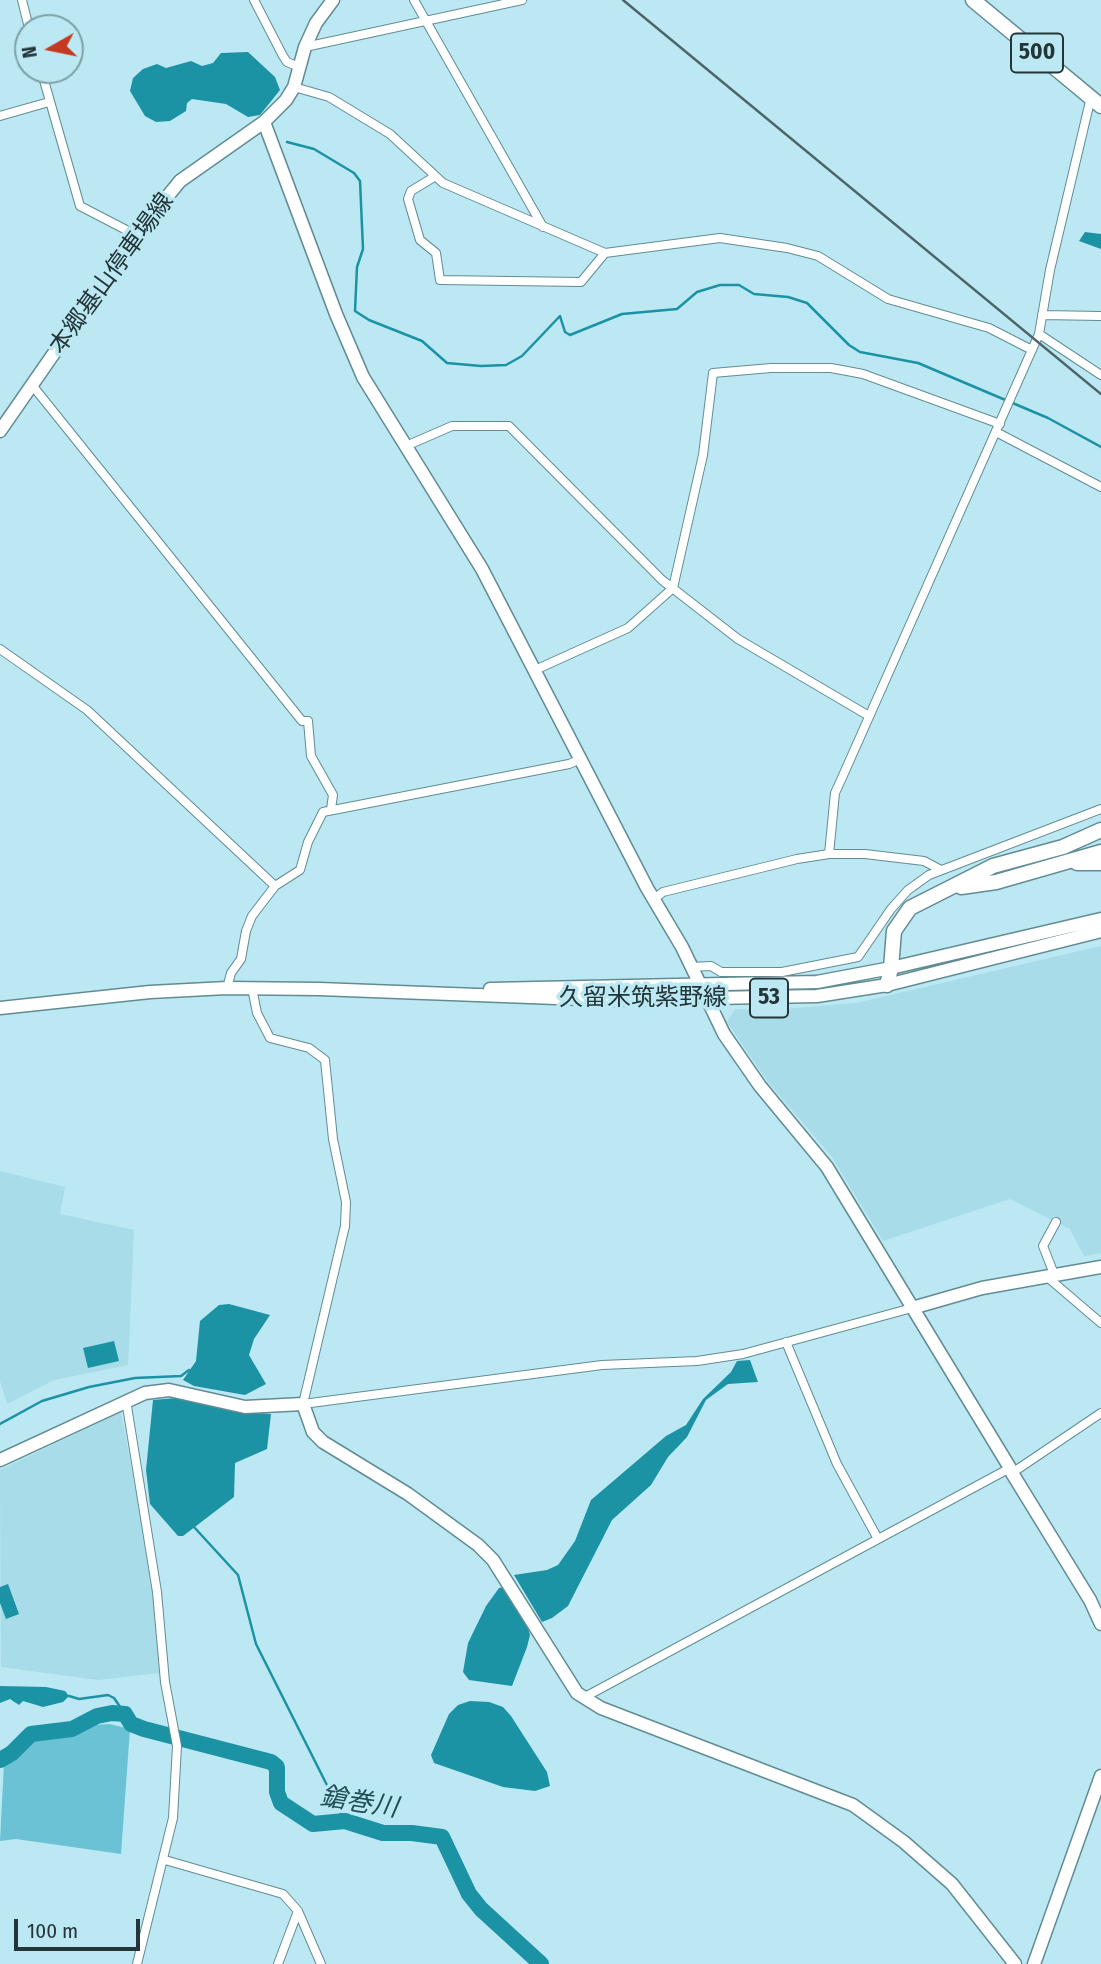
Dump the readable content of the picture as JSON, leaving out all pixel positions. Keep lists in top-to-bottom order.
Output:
{
  "streets": {
    "highway": ["500"],
    "street": ["本郷基山停車場線", "久留米筑紫野線", "53"]
  },
  "water": ["鎗巻川"],
  "scale_bar": "100 m",
  "north": "left"
}
